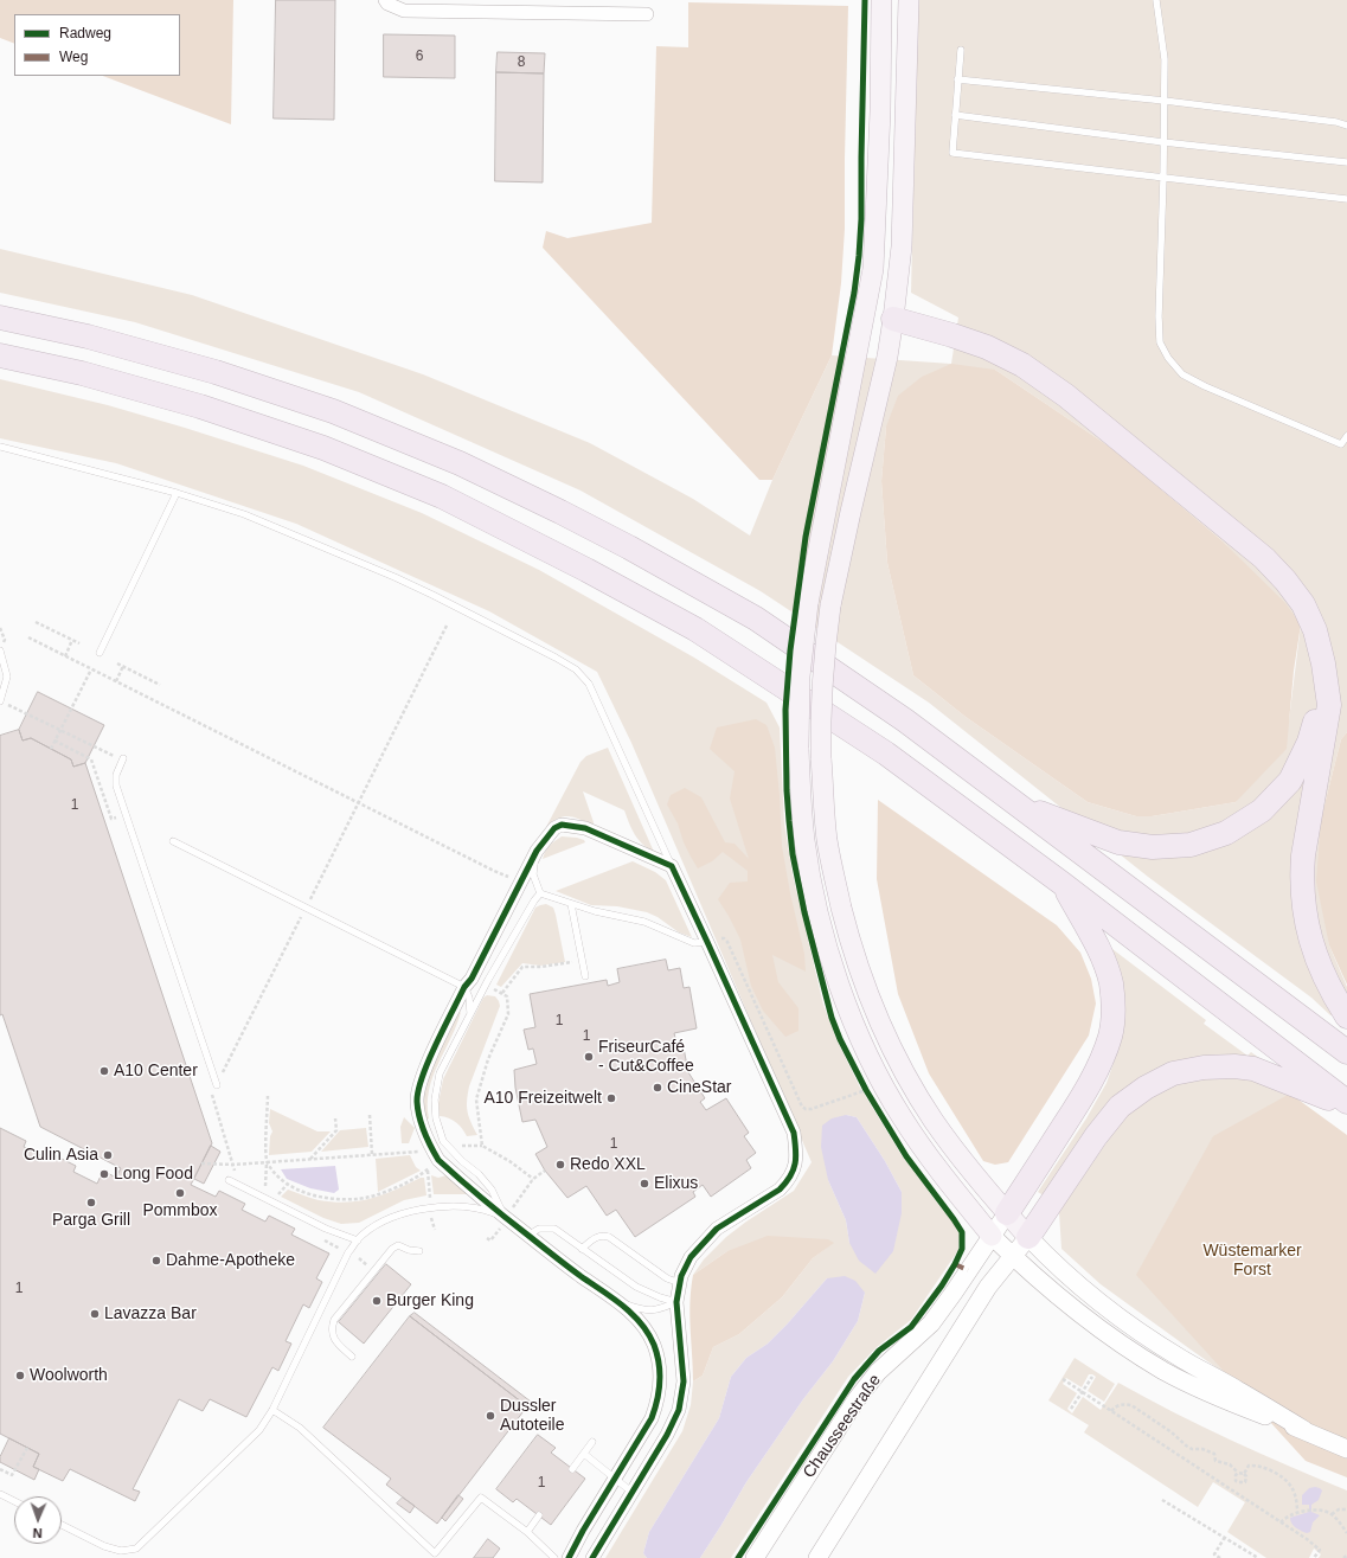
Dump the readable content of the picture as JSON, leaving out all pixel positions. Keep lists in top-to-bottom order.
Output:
{
  "streets": {
    "street": ["Chausseestraße"]
  },
  "parks": ["Wüstemarker Forst"],
  "places": [
    "FriseurCafé - Cut&Coffee",
    "A10 Center",
    "CineStar",
    "A10 Freizeitwelt",
    "Culin Asia",
    "Redo XXL",
    "Long Food",
    "Elixus",
    "Pommbox",
    "Parga Grill",
    "Dahme-Apotheke",
    "Burger King",
    "Lavazza Bar",
    "Woolworth",
    "Dussler Autoteile"
  ],
  "house_numbers": [
    "6",
    "8",
    "1",
    "1",
    "1",
    "1",
    "1",
    "1"
  ],
  "legend": ["Radweg", "Weg"],
  "north": "bottom"
}
